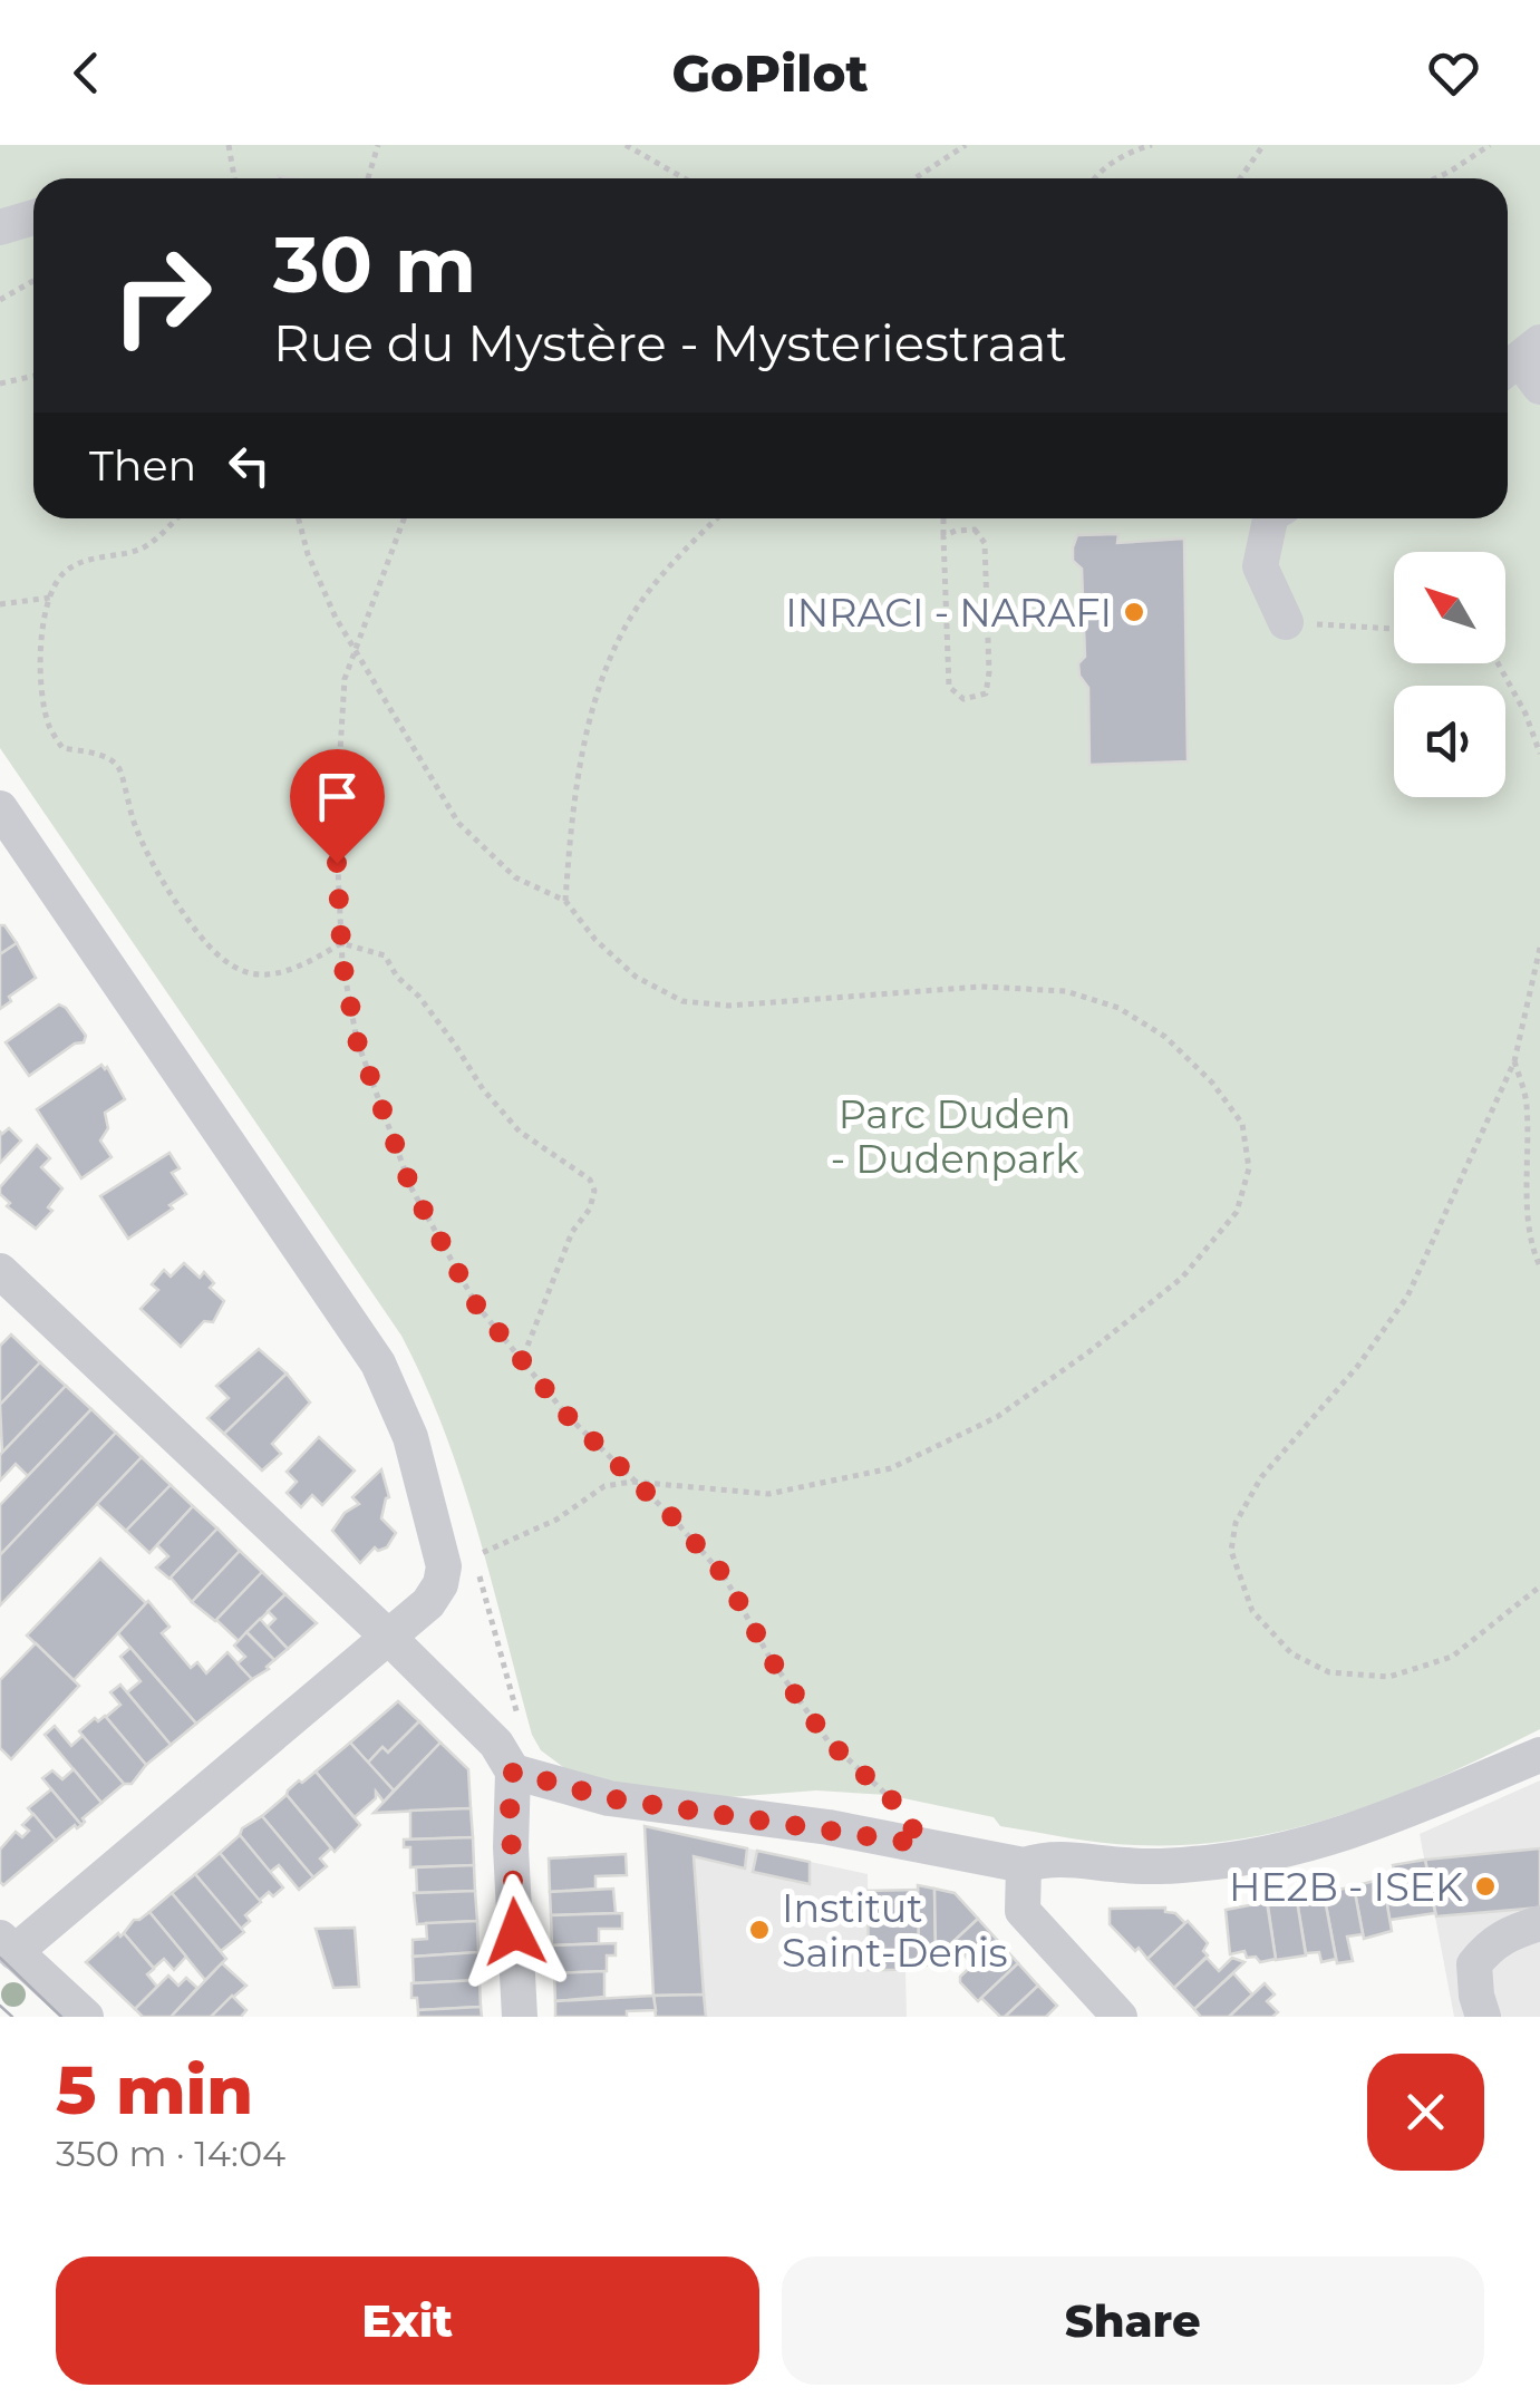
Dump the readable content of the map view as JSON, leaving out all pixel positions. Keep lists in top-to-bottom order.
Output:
{
  "parks": ["Parc Duden - Dudenpark"],
  "places": ["INRACI - NARAFI", "HE2B - ISEK", "Institut Saint-Denis"],
  "north": "top left",
  "page": {
    "header": "GoPilot",
    "turn": ["30 m", "Rue du Mystère - Mysteriestraat"],
    "then": "Then",
    "heading": ["5 min", "350 m · 14:04"],
    "buttons": ["Exit", "Share"]
  }
}
